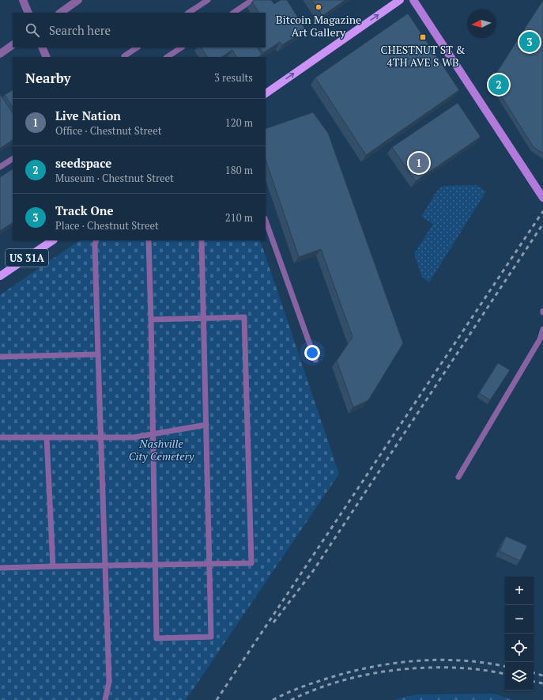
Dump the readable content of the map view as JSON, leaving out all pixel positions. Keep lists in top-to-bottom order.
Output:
{
  "streets": {
    "main road": ["US 31A"]
  },
  "parks": ["Nashville City Cemetery"],
  "places": {
    "other": ["Bitcoin Magazine Art Gallery"],
    "transit": ["CHESTNUT ST & 4TH AVE S WB"]
  },
  "north": "left",
  "page": {
    "search": "Search here",
    "pins": ["3", "2", "1"],
    "heading": ["Nearby", "3 results"],
    "list": [
      {
        "mark": "1",
        "name": "Live Nation",
        "note": "Office · Chestnut Street",
        "value": "120 m"
      },
      {
        "mark": "2",
        "name": "seedspace",
        "note": "Museum · Chestnut Street",
        "value": "180 m"
      },
      {
        "mark": "3",
        "name": "Track One",
        "note": "Place · Chestnut Street",
        "value": "210 m"
      }
    ],
    "map_buttons": ["+", "−"]
  }
}
